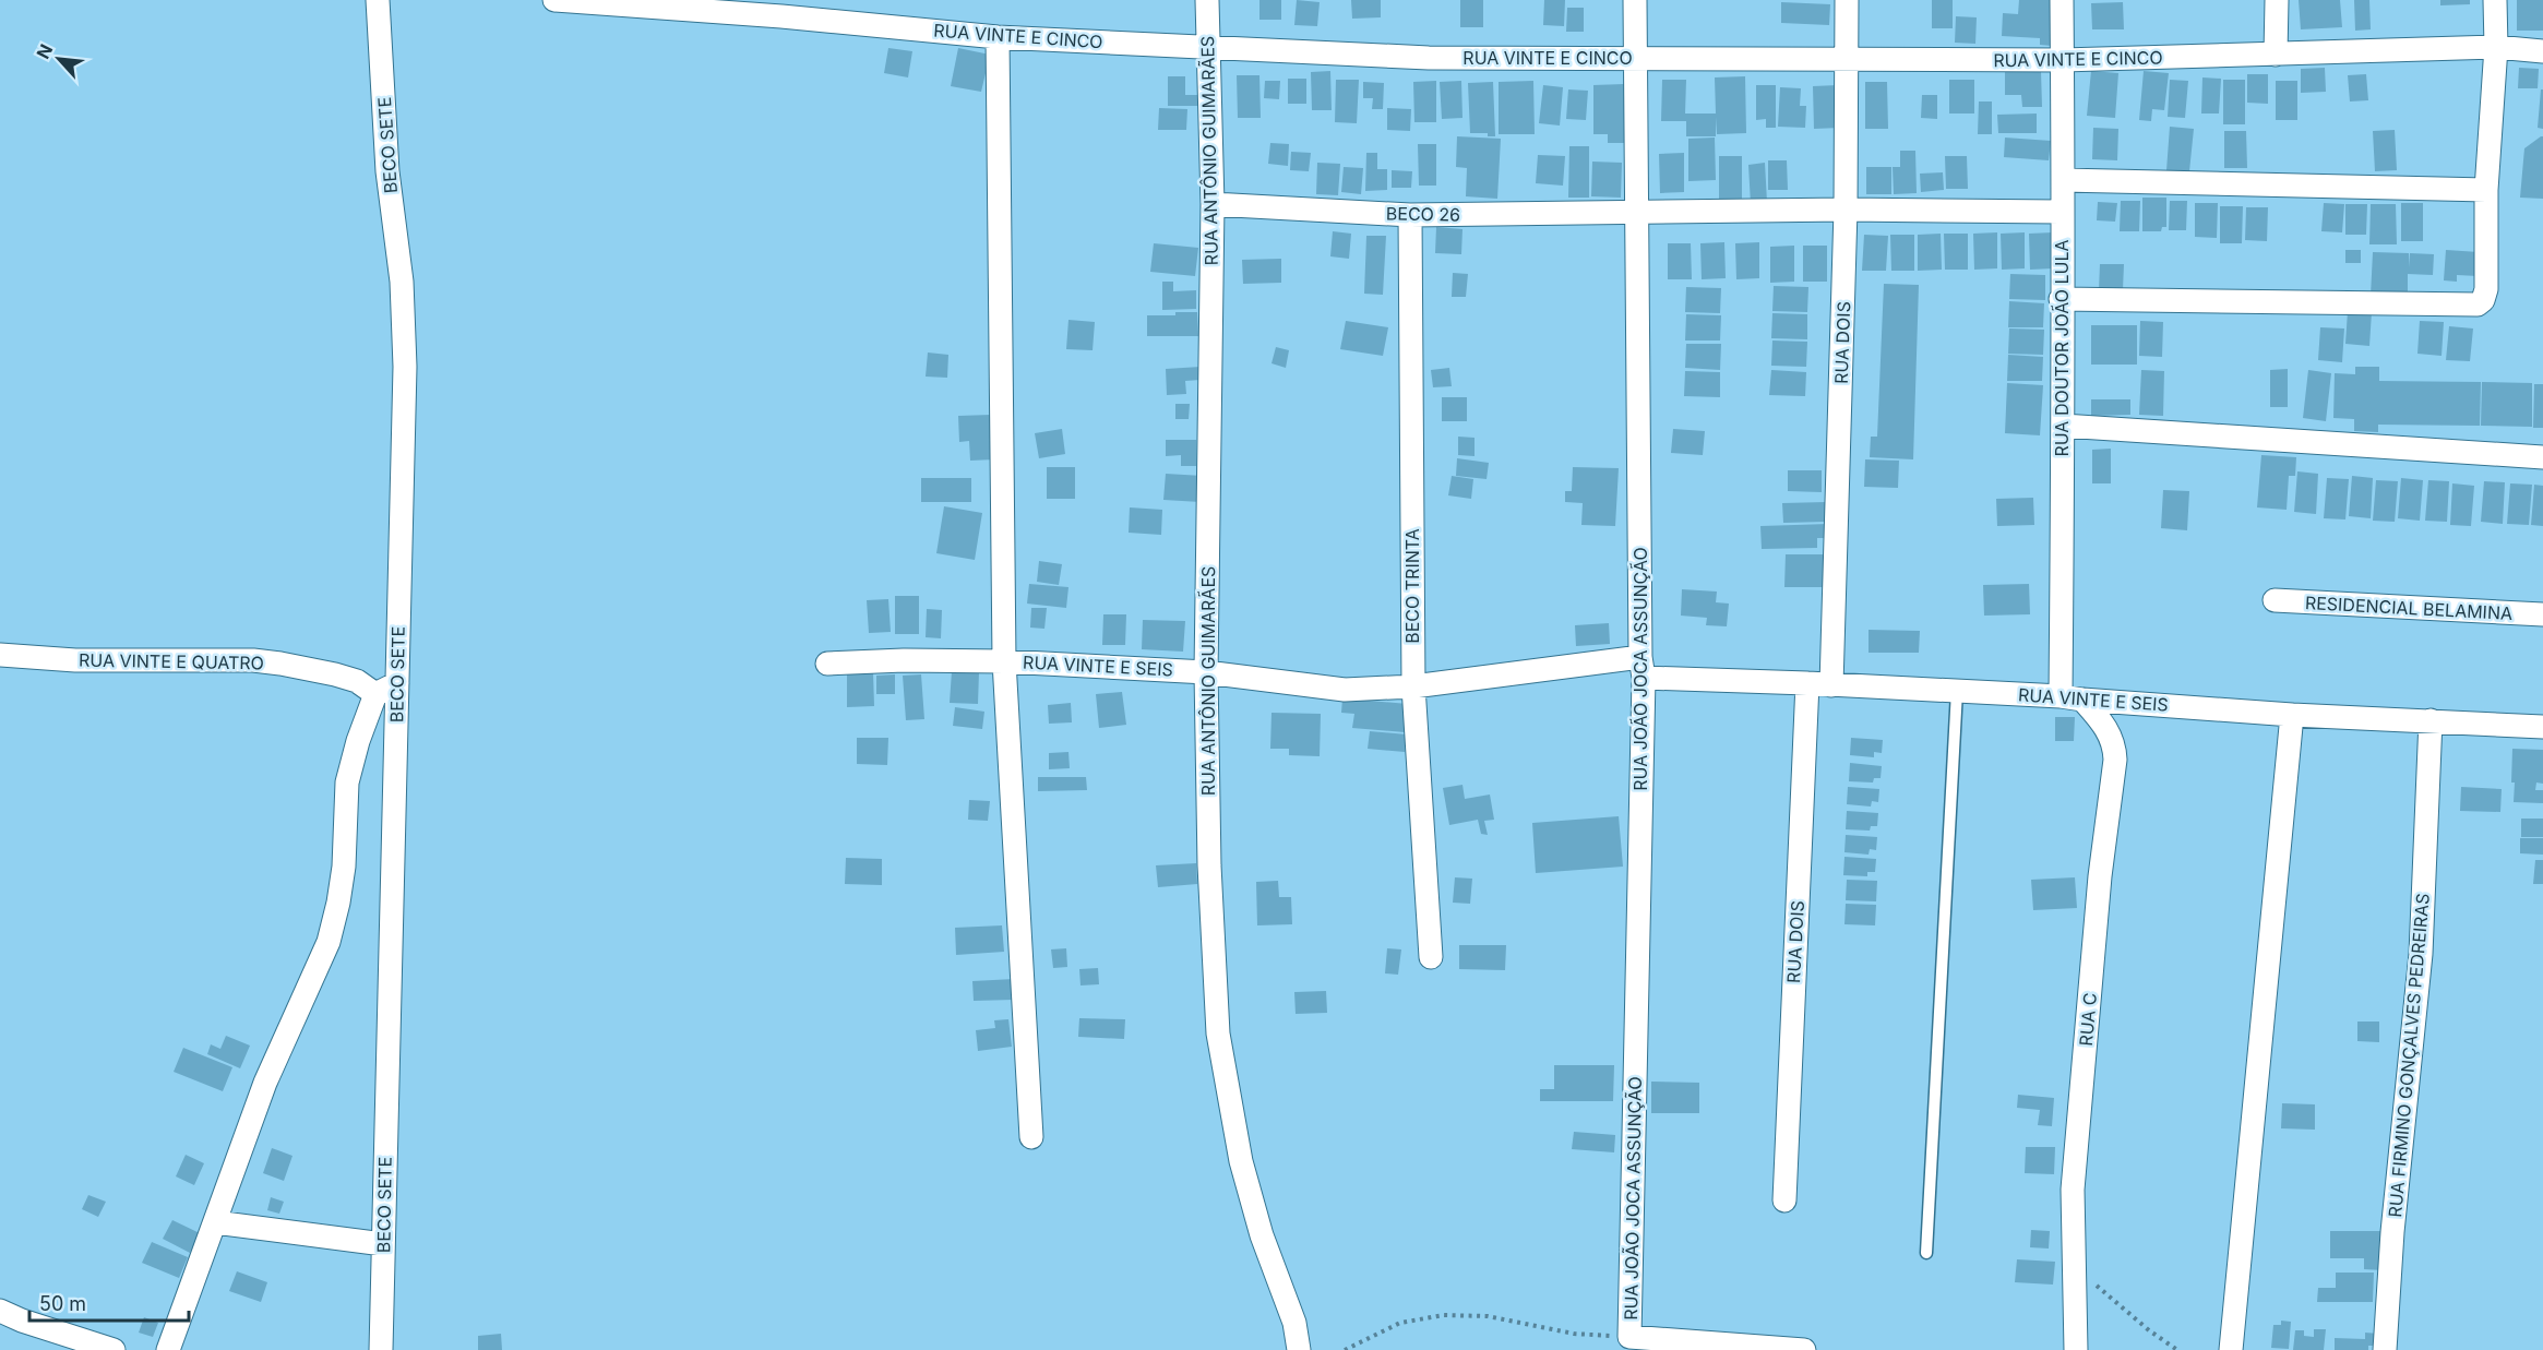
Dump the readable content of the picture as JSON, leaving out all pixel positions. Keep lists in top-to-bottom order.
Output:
{
  "streets": {
    "street": [
      "RUA VINTE E CINCO",
      "BECO SETE",
      "RUA ANTÔNIO GUIMARÃES",
      "BECO 26",
      "RUA DOIS",
      "RUA DOUTOR JOÃO LULA",
      "BECO TRINTA",
      "RESIDENCIAL BELAMINA",
      "RUA VINTE E QUATRO",
      "RUA VINTE E SEIS",
      "RUA JOÃO JOCA ASSUNÇÃO",
      "RUA C",
      "RUA FIRMINO GONÇALVES PEDREIRAS"
    ]
  },
  "crossings": [
    ["RUA VINTE E CINCO", "RUA ANTÔNIO GUIMARÃES"],
    ["RUA VINTE E CINCO", "RUA DOIS"],
    ["RUA VINTE E CINCO", "RUA DOUTOR JOÃO LULA"],
    ["RUA VINTE E CINCO", "RUA JOÃO JOCA ASSUNÇÃO"],
    ["RUA ANTÔNIO GUIMARÃES", "BECO 26"],
    ["RUA ANTÔNIO GUIMARÃES", "RUA VINTE E SEIS"],
    ["BECO 26", "RUA DOIS"],
    ["BECO 26", "RUA DOUTOR JOÃO LULA"],
    ["BECO 26", "BECO TRINTA"],
    ["BECO 26", "RUA JOÃO JOCA ASSUNÇÃO"],
    ["RUA DOIS", "RUA VINTE E SEIS"],
    ["RUA DOUTOR JOÃO LULA", "RUA VINTE E SEIS"],
    ["RUA DOUTOR JOÃO LULA", "RUA C"],
    ["BECO TRINTA", "RUA VINTE E SEIS"],
    ["RUA VINTE E SEIS", "RUA JOÃO JOCA ASSUNÇÃO"],
    ["RUA VINTE E SEIS", "RUA C"],
    ["RUA VINTE E SEIS", "RUA FIRMINO GONÇALVES PEDREIRAS"]
  ],
  "scale_bar": "50 m",
  "north": "top left"
}
